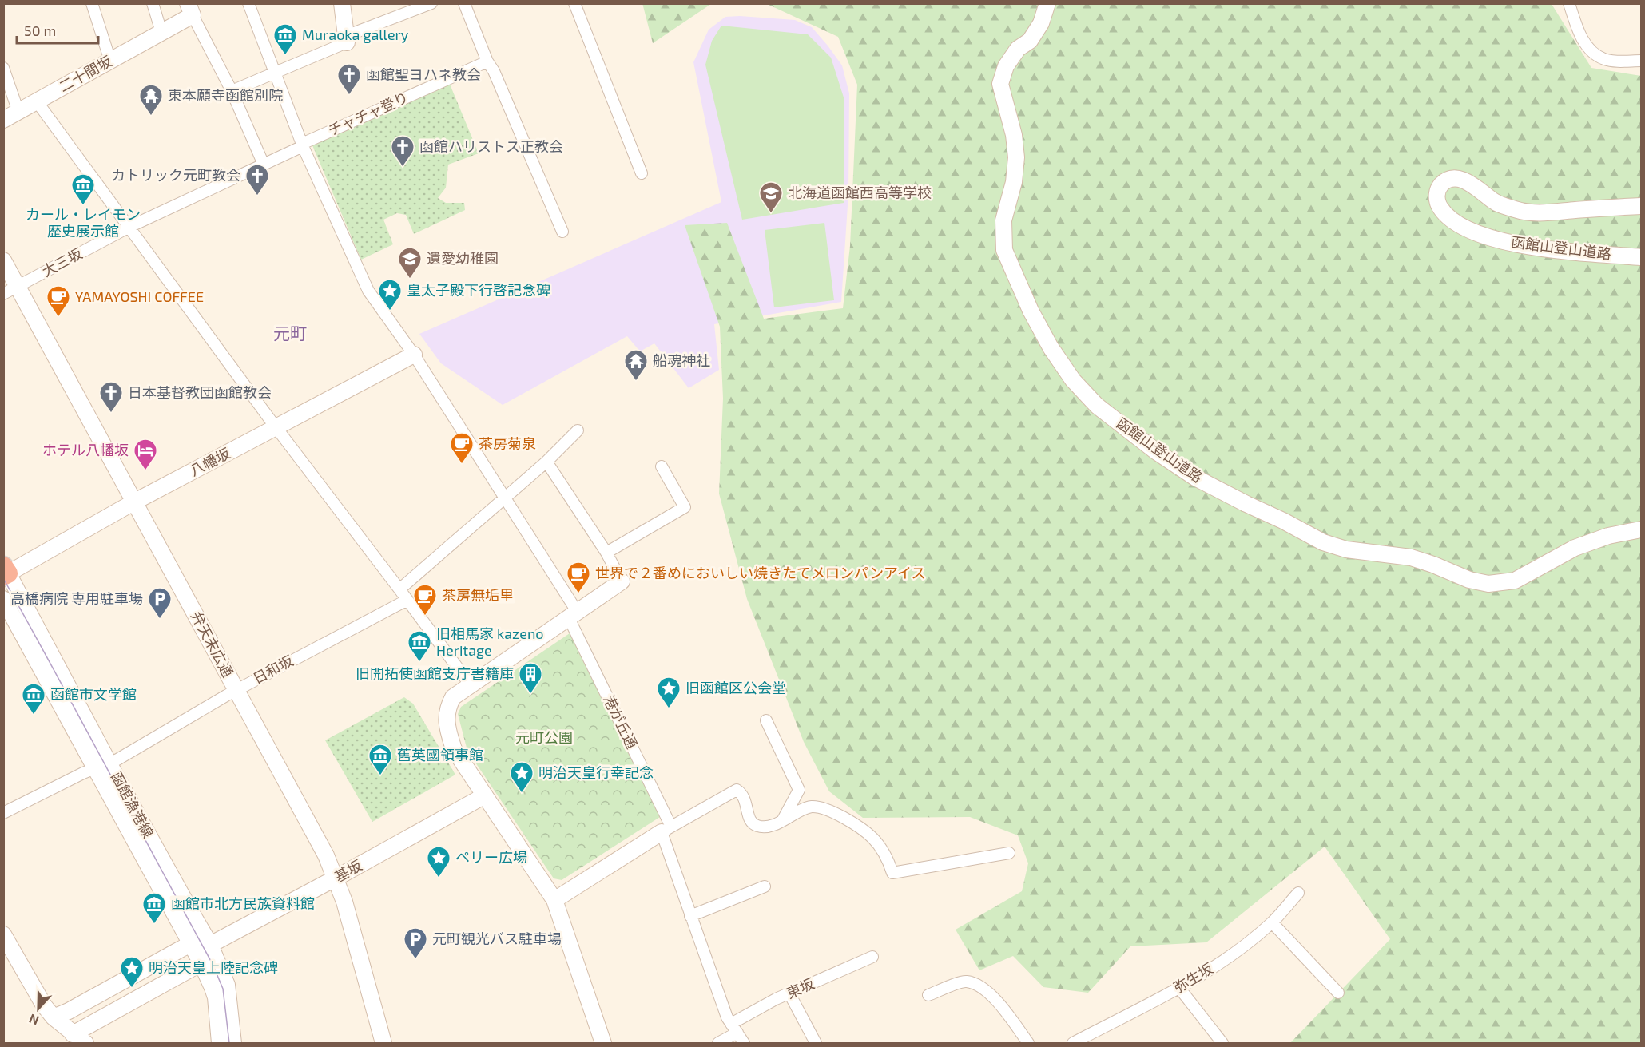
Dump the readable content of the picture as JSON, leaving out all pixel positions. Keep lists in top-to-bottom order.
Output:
{
  "streets": {
    "street": [
      "二十間坂",
      "チャチャ登り",
      "函館山登山道路",
      "大三坂",
      "八幡坂",
      "弁天末広通",
      "日和坂",
      "港が丘通",
      "函館漁港線",
      "基坂",
      "弥生坂",
      "東坂"
    ]
  },
  "crossings": [
    ["チャチャ登り", "大三坂"],
    ["チャチャ登り", "港が丘通"],
    ["大三坂", "弁天末広通"],
    ["大三坂", "港が丘通"],
    ["八幡坂", "弁天末広通"],
    ["八幡坂", "港が丘通"],
    ["八幡坂", "函館漁港線"],
    ["弁天末広通", "日和坂"],
    ["弁天末広通", "基坂"],
    ["日和坂", "函館漁港線"],
    ["港が丘通", "東坂"],
    ["函館漁港線", "基坂"]
  ],
  "districts": ["元町"],
  "parks": ["元町公園"],
  "places": {
    "museum": [
      "Muraoka gallery",
      "カール・レイモン 歴史展示館",
      "旧相馬家 kazeno Heritage",
      "函館市文学館",
      "舊英國領事館",
      "函館市北方民族資料館"
    ],
    "church": [
      "函館聖ヨハネ教会",
      "函館ハリストス正教会",
      "カトリック元町教会",
      "日本基督教団函館教会"
    ],
    "temple": ["東本願寺函館別院", "船魂神社"],
    "school or university": ["北海道函館西高等学校", "遺愛幼稚園"],
    "place": [
      "皇太子殿下行啓記念碑",
      "旧函館区公会堂",
      "明治天皇行幸記念",
      "ペリー広場",
      "明治天皇上陸記念碑"
    ],
    "cafe": [
      "YAMAYOSHI COFFEE",
      "茶房菊泉",
      "世界で２番めにおいしい焼きたてメロンパンアイス",
      "茶房無垢里"
    ],
    "hotel": ["ホテル八幡坂"],
    "parking": ["高橋病院 専用駐車場", "元町観光バス駐車場"],
    "building": ["旧開拓使函館支庁書籍庫"]
  },
  "scale_bar": "50 m",
  "north": "bottom"
}
